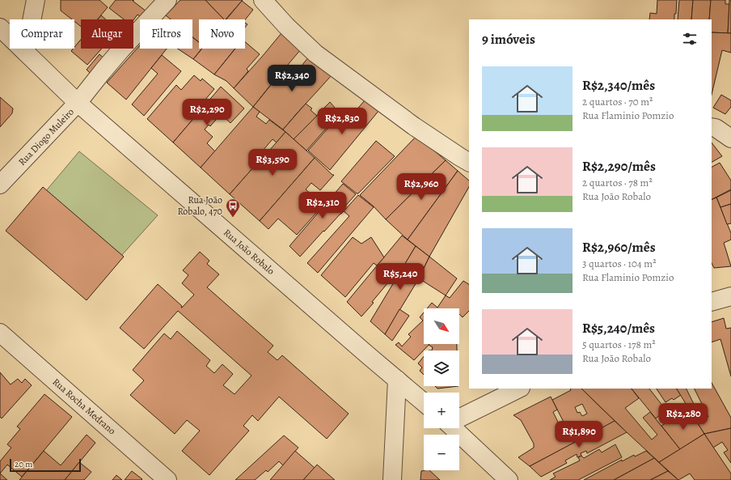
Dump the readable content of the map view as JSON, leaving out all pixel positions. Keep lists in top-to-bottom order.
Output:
{
  "streets": {
    "street": ["Rua Diogo Muleiro", "Rua João Robalo", "Rua Rocha Medrano"]
  },
  "crossings": [
    ["Rua Diogo Muleiro", "Rua João Robalo"]
  ],
  "places": {
    "bus stop": ["Rua João Robalo, 470"]
  },
  "scale_bar": "20 m",
  "north": "bottom right",
  "page": {
    "chip": [
      "Comprar",
      "Alugar",
      "Filtros",
      "Novo"
    ],
    "heading": "9 imóveis",
    "list": [
      {
        "name": "R$2,340/mês",
        "note": "2 quartos · 70 m² · Rua Flaminio Pomzio"
      },
      {
        "name": "R$2,290/mês",
        "note": "2 quartos · 78 m² · Rua João Robalo"
      },
      {
        "name": "R$2,960/mês",
        "note": "3 quartos · 104 m² · Rua Flaminio Pomzio"
      },
      {
        "name": "R$5,240/mês",
        "note": "5 quartos · 178 m² · Rua João Robalo"
      }
    ],
    "price": [
      "R$2,340",
      "R$2,290",
      "R$2,830",
      "R$3,590",
      "R$2,960",
      "R$2,310",
      "R$5,240",
      "R$2,280",
      "R$1,890"
    ],
    "map_buttons": ["+", "−"],
    "scale": "20 m"
  }
}
